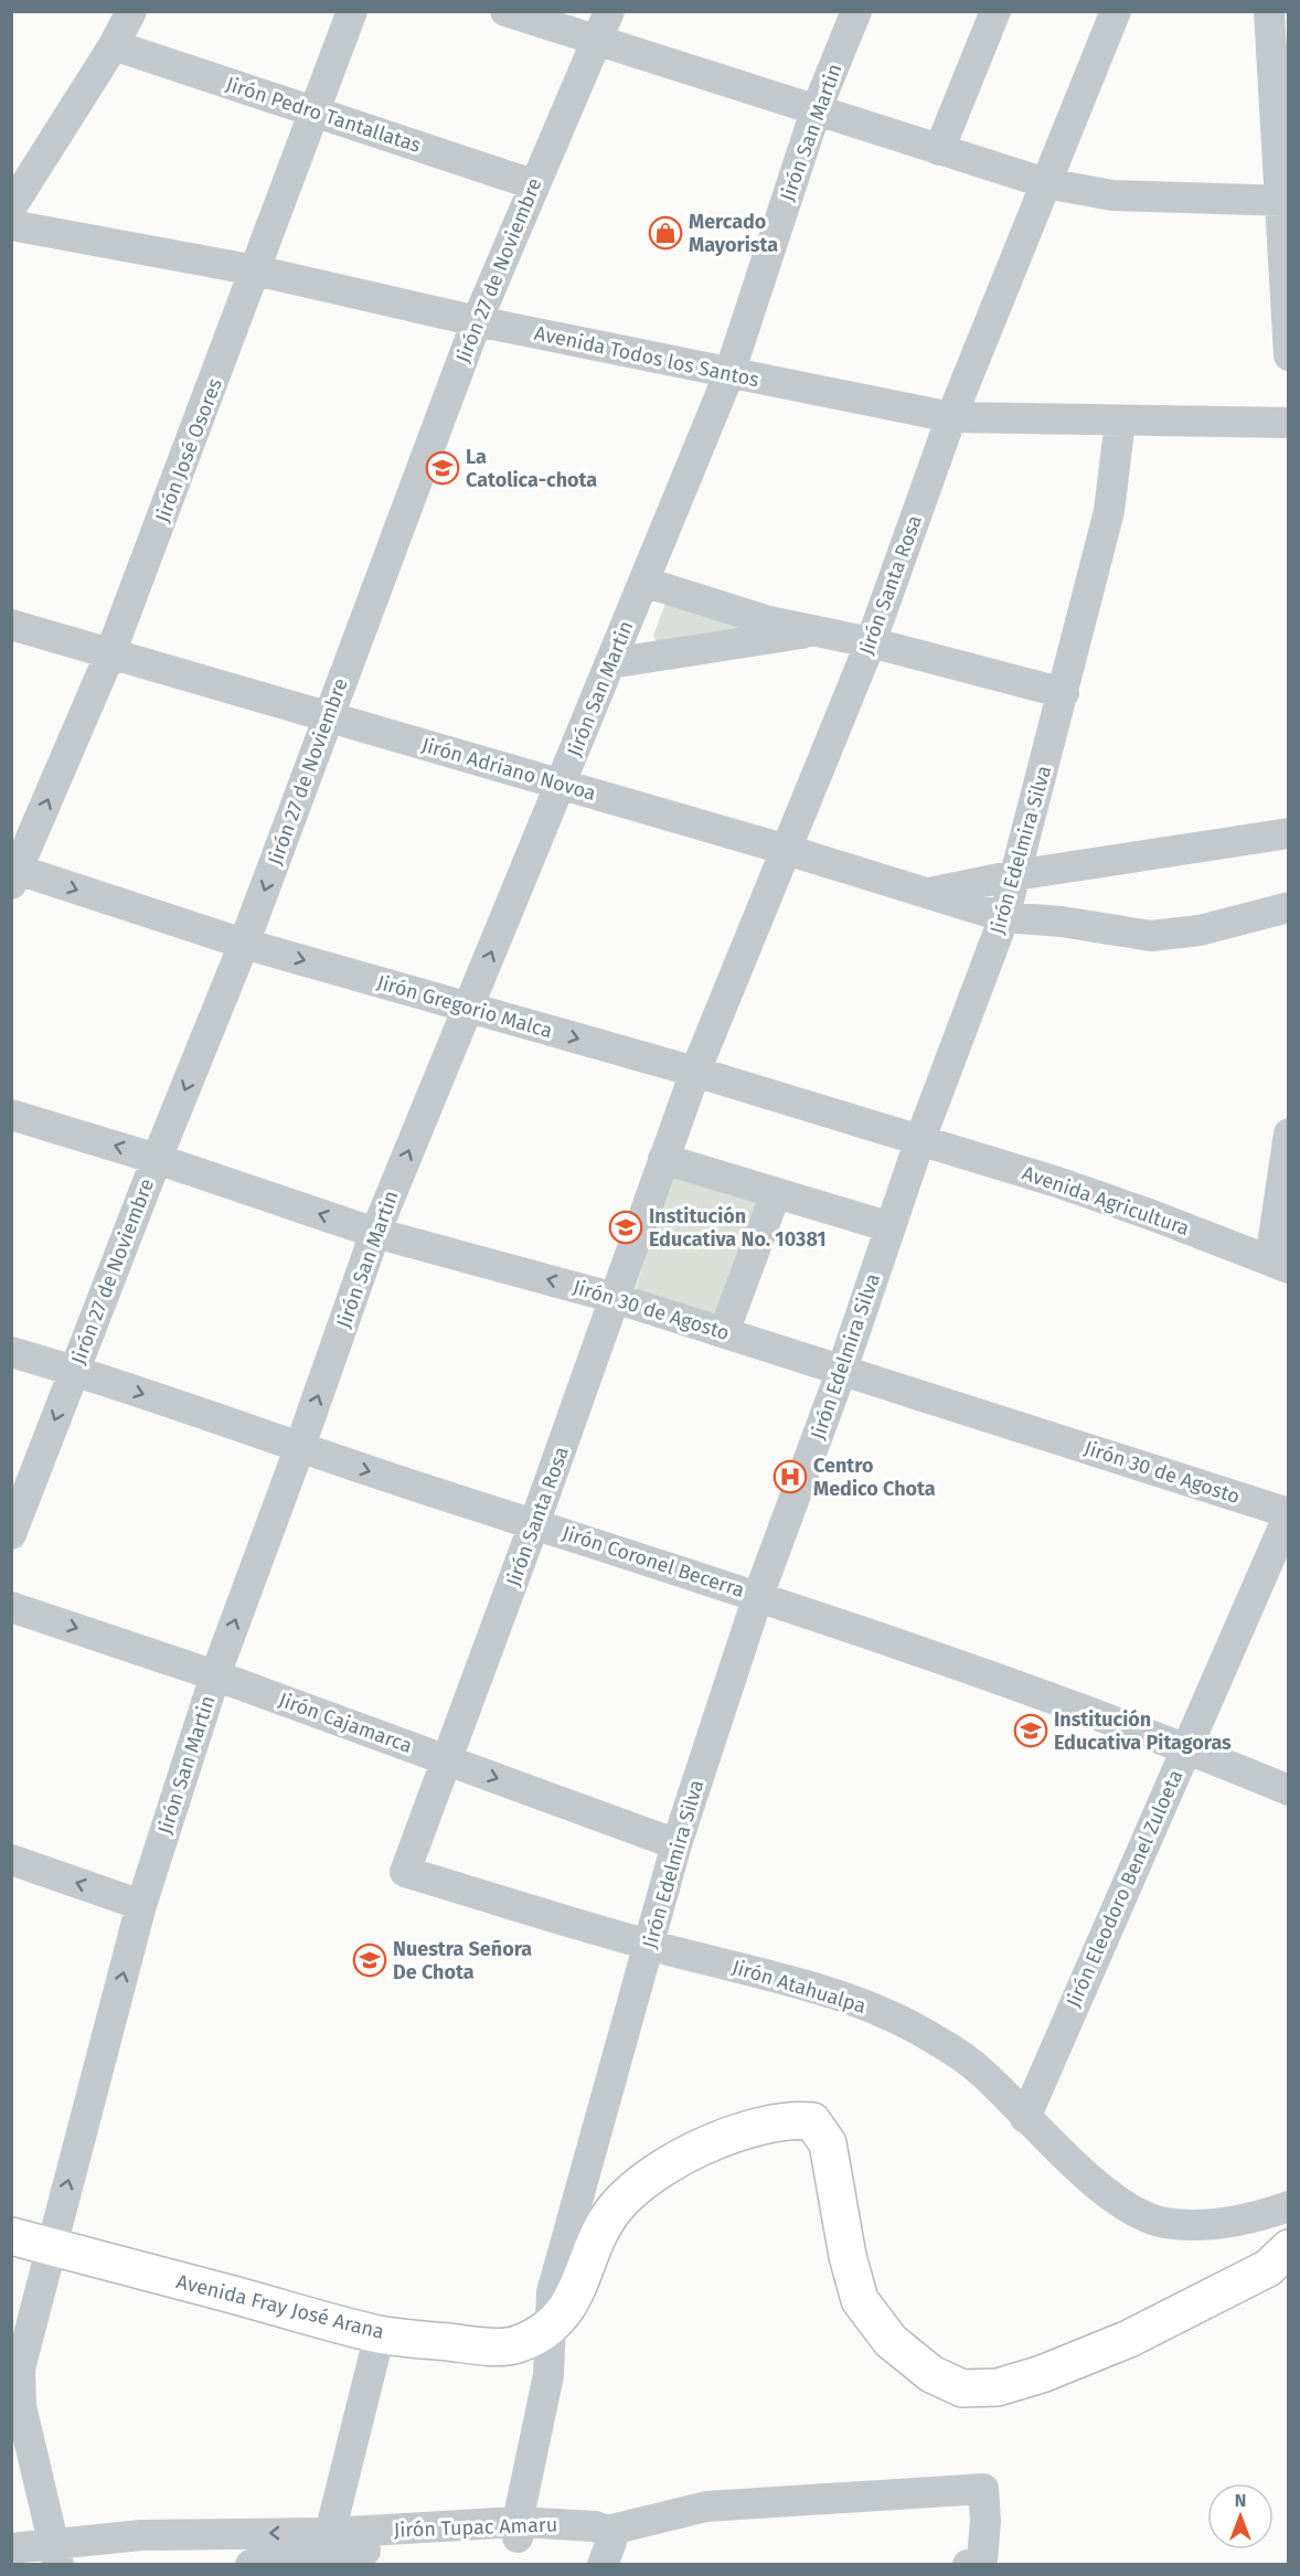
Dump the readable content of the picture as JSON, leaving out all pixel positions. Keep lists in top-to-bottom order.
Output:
{
  "streets": {
    "main road": ["Avenida Fray José Arana"],
    "street": [
      "Jirón Pedro Tantallatas",
      "Jirón San Martin",
      "Jirón 27 de Noviembre",
      "Avenida Todos los Santos",
      "Jirón José Osores",
      "Jirón Santa Rosa",
      "Jirón Adriano Novoa",
      "Jirón Edelmira Silva",
      "Jirón Gregorio Malca",
      "Avenida Agricultura",
      "Jirón 30 de Agosto",
      "Jirón Coronel Becerra",
      "Jirón Cajamarca",
      "Jirón Eleodoro Benel Zuloeta",
      "Jirón Atahualpa",
      "Jirón Tupac Amaru"
    ]
  },
  "crossings": [
    ["Jirón Pedro Tantallatas", "Jirón 27 de Noviembre"],
    ["Jirón Pedro Tantallatas", "Jirón José Osores"],
    ["Jirón San Martin", "Avenida Todos los Santos"],
    ["Jirón San Martin", "Jirón Adriano Novoa"],
    ["Jirón San Martin", "Jirón Gregorio Malca"],
    ["Jirón San Martin", "Jirón 30 de Agosto"],
    ["Jirón San Martin", "Jirón Coronel Becerra"],
    ["Jirón San Martin", "Jirón Cajamarca"],
    ["Jirón San Martin", "Avenida Fray José Arana"],
    ["Jirón San Martin", "Jirón Tupac Amaru"],
    ["Jirón 27 de Noviembre", "Avenida Todos los Santos"],
    ["Jirón 27 de Noviembre", "Jirón Adriano Novoa"],
    ["Jirón 27 de Noviembre", "Jirón Gregorio Malca"],
    ["Jirón 27 de Noviembre", "Jirón 30 de Agosto"],
    ["Jirón 27 de Noviembre", "Jirón Coronel Becerra"],
    ["Avenida Todos los Santos", "Jirón José Osores"],
    ["Avenida Todos los Santos", "Jirón Santa Rosa"],
    ["Avenida Todos los Santos", "Jirón Edelmira Silva"],
    ["Jirón José Osores", "Jirón Adriano Novoa"],
    ["Jirón José Osores", "Jirón Gregorio Malca"],
    ["Jirón Santa Rosa", "Jirón Adriano Novoa"],
    ["Jirón Santa Rosa", "Jirón Gregorio Malca"],
    ["Jirón Santa Rosa", "Jirón 30 de Agosto"],
    ["Jirón Santa Rosa", "Jirón Coronel Becerra"],
    ["Jirón Santa Rosa", "Jirón Cajamarca"],
    ["Jirón Santa Rosa", "Jirón Atahualpa"],
    ["Jirón Adriano Novoa", "Jirón Edelmira Silva"],
    ["Jirón Edelmira Silva", "Jirón Gregorio Malca"],
    ["Jirón Edelmira Silva", "Avenida Agricultura"],
    ["Jirón Edelmira Silva", "Jirón 30 de Agosto"],
    ["Jirón Edelmira Silva", "Jirón Coronel Becerra"],
    ["Jirón Edelmira Silva", "Jirón Cajamarca"],
    ["Jirón Edelmira Silva", "Jirón Atahualpa"],
    ["Jirón Edelmira Silva", "Avenida Fray José Arana"],
    ["Jirón Edelmira Silva", "Jirón Tupac Amaru"],
    ["Jirón Gregorio Malca", "Avenida Agricultura"],
    ["Jirón 30 de Agosto", "Jirón Eleodoro Benel Zuloeta"],
    ["Jirón Coronel Becerra", "Jirón Eleodoro Benel Zuloeta"],
    ["Jirón Eleodoro Benel Zuloeta", "Jirón Atahualpa"]
  ],
  "one_way": [
    "Jirón San Martin",
    "Jirón 27 de Noviembre",
    "Jirón Gregorio Malca",
    "Jirón 30 de Agosto",
    "Jirón Coronel Becerra",
    "Jirón Cajamarca"
  ],
  "places": {
    "shop": ["Mercado Mayorista"],
    "school or university": [
      "La Catolica-chota",
      "Institución Educativa No. 10381",
      "Institución Educativa Pitagoras",
      "Nuestra Señora De Chota"
    ],
    "hospital": ["Centro Medico Chota"]
  },
  "north": "top"
}
